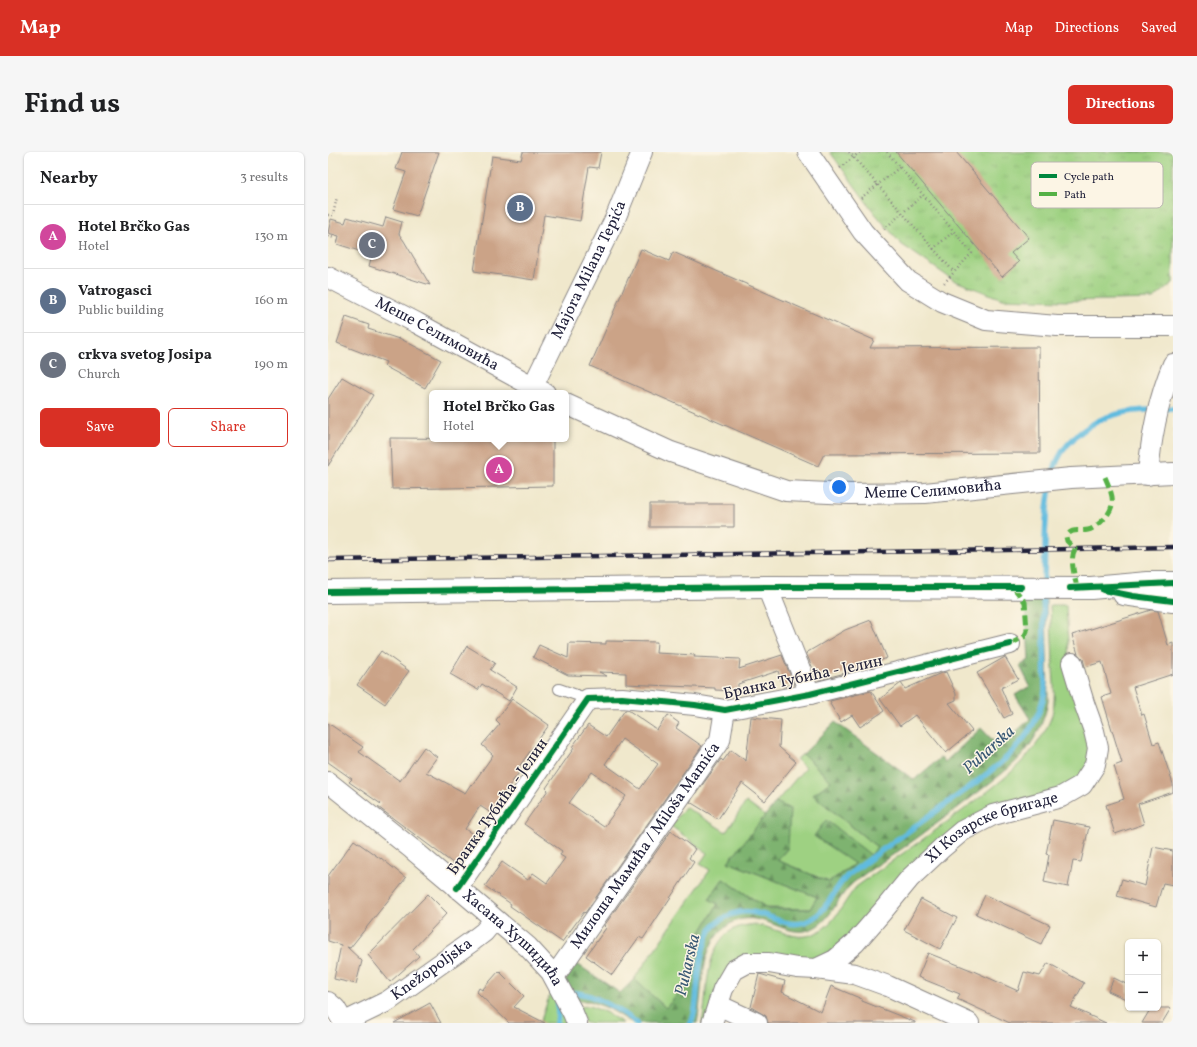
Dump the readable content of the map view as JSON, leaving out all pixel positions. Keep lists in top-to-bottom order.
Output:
{
  "streets": {
    "street": [
      "Majora Milana Tepića",
      "Меше Селимовића",
      "Бранка Тубића - Јелин",
      "XI Козарске бригаде",
      "Милоша Мамића / Miloša Mamića",
      "Хасана Хушидића",
      "Knežopoljska"
    ]
  },
  "crossings": [
    ["Majora Milana Tepića", "Меше Селимовића"],
    ["Бранка Тубића - Јелин", "Милоша Мамића / Miloša Mamića"],
    ["Бранка Тубића - Јелин", "Хасана Хушидића"],
    ["Милоша Мамића / Miloša Mamića", "Хасана Хушидића"],
    ["Хасана Хушидића", "Knežopoljska"]
  ],
  "water": ["Puharska"],
  "legend": ["Cycle path", "Path"],
  "page": {
    "header": "Map",
    "nav": ["Map", "Directions", "Saved"],
    "title": "Find us",
    "buttons": [
      "Directions",
      ["Save", "Share"]
    ],
    "heading": ["Nearby", "3 results"],
    "pins": ["B", "C", "A"],
    "list": [
      {
        "mark": "A",
        "name": "Hotel Brčko Gas",
        "note": "Hotel",
        "value": "130 m"
      },
      {
        "mark": "B",
        "name": "Vatrogasci",
        "note": "Public building",
        "value": "160 m"
      },
      {
        "mark": "C",
        "name": "crkva svetog Josipa",
        "note": "Church",
        "value": "190 m"
      }
    ],
    "popup": ["Hotel Brčko Gas", "Hotel"],
    "map_buttons": ["+", "−"]
  }
}
